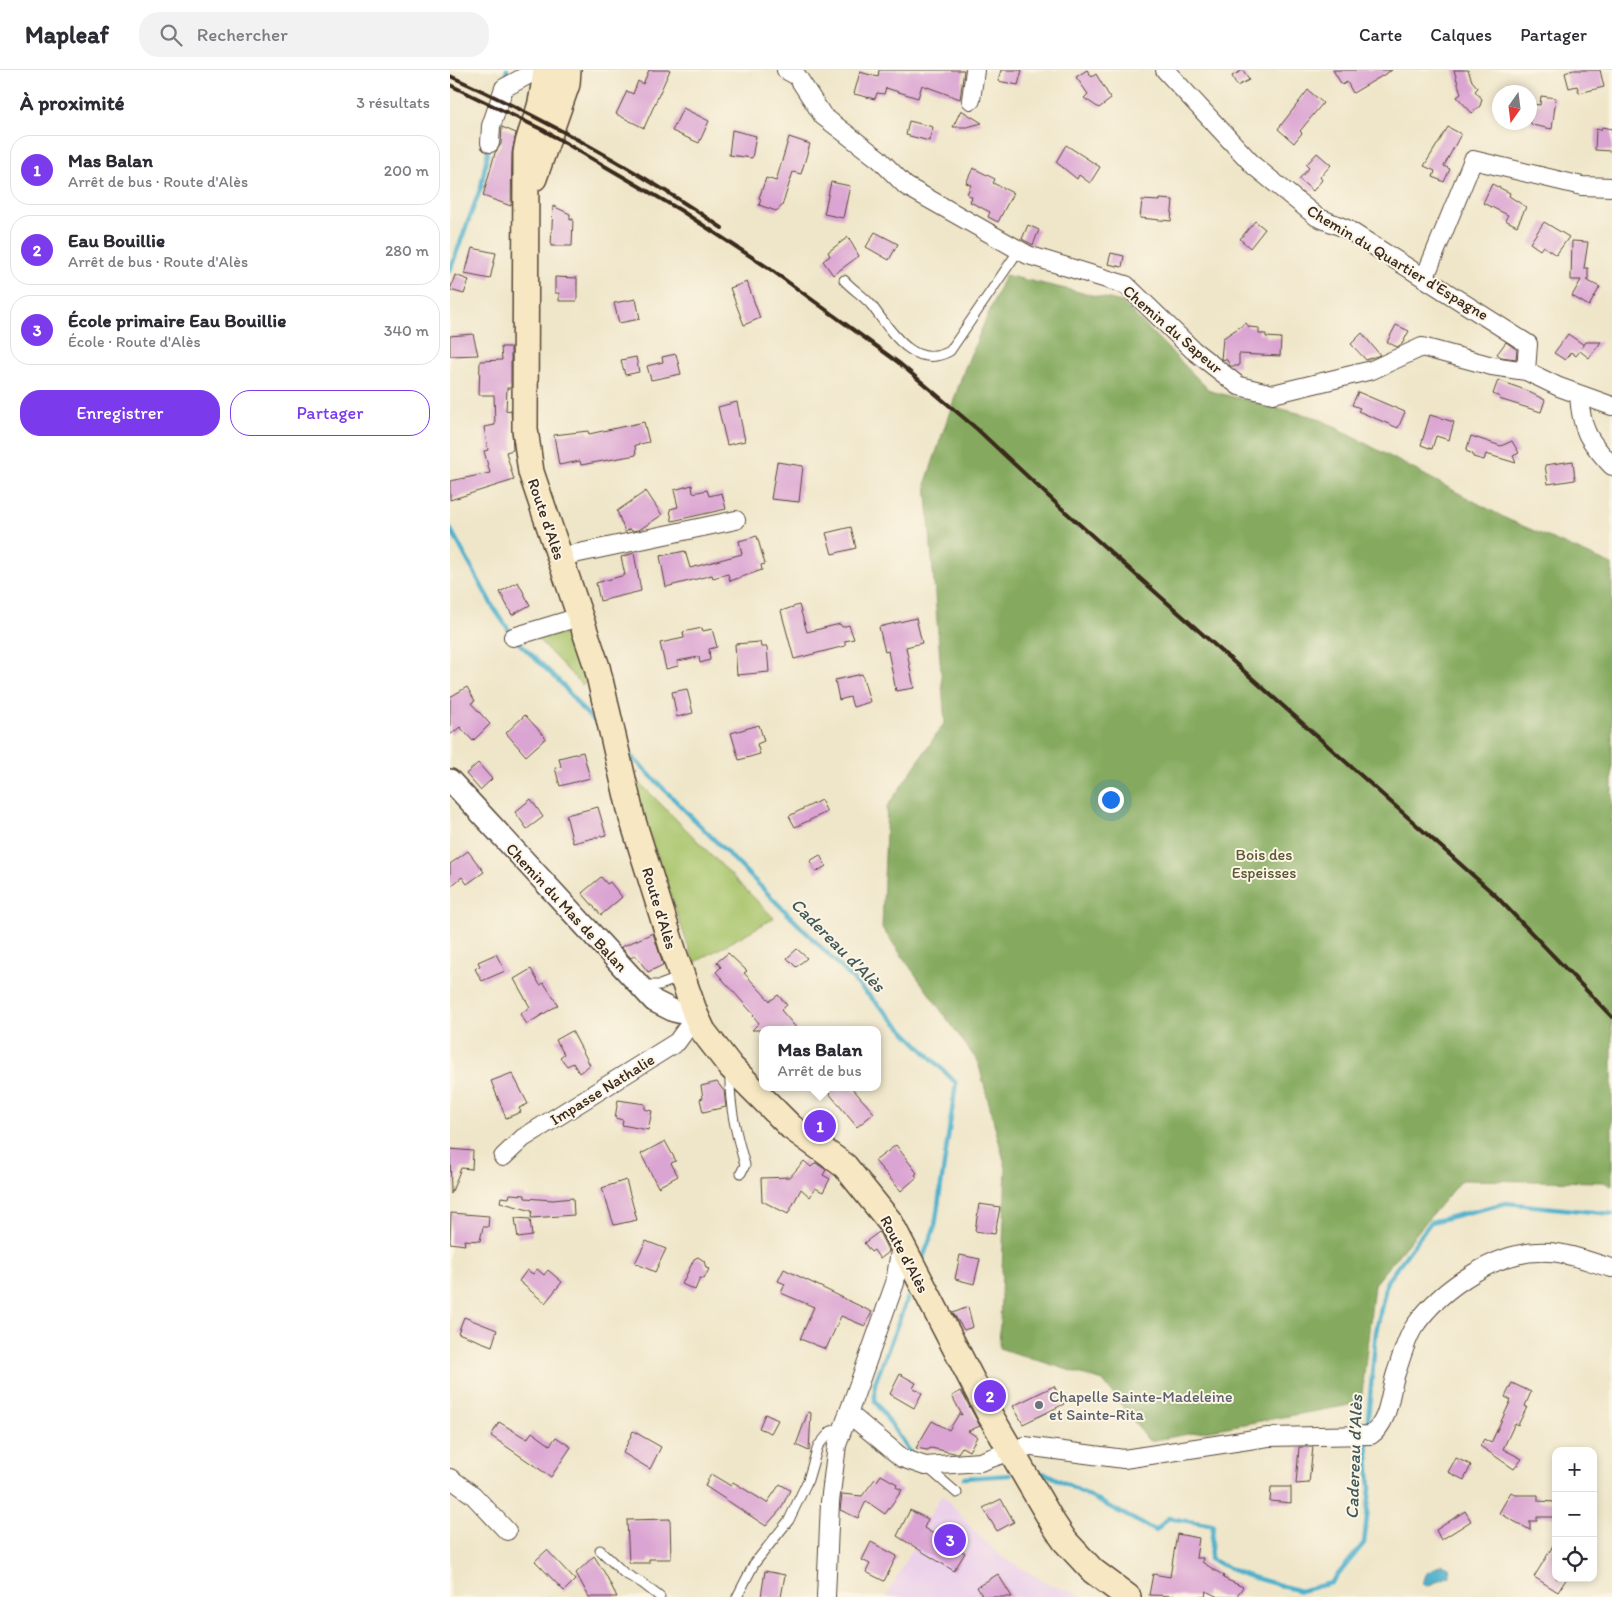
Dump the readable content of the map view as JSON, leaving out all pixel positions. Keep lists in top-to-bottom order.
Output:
{
  "streets": {
    "main road": ["Route d'Alès"],
    "street": [
      "Chemin du Quartier d'Espagne",
      "Chemin du Sapeur",
      "Chemin du Mas de Balan",
      "Impasse Nathalie"
    ]
  },
  "crossings": [
    ["Chemin du Quartier d'Espagne", "Chemin du Sapeur"],
    ["Route d'Alès", "Chemin du Mas de Balan"],
    ["Route d'Alès", "Impasse Nathalie"],
    ["Chemin du Mas de Balan", "Impasse Nathalie"]
  ],
  "water": ["Cadereau d'Alès"],
  "parks": ["Bois des Espeisses"],
  "places": ["Chapelle Sainte-Madeleine et Sainte-Rita"],
  "north": "bottom",
  "page": {
    "header": "Mapleaf",
    "search": "Rechercher",
    "nav": ["Carte", "Calques", "Partager"],
    "heading": ["À proximité", "3 résultats"],
    "list": [
      {
        "mark": "1",
        "name": "Mas Balan",
        "note": "Arrêt de bus · Route d'Alès",
        "value": "200 m"
      },
      {
        "mark": "2",
        "name": "Eau Bouillie",
        "note": "Arrêt de bus · Route d'Alès",
        "value": "280 m"
      },
      {
        "mark": "3",
        "name": "École primaire Eau Bouillie",
        "note": "École · Route d'Alès",
        "value": "340 m"
      }
    ],
    "buttons": ["Enregistrer", "Partager"],
    "popup": ["Mas Balan", "Arrêt de bus"],
    "pins": ["1", "2", "3"],
    "map_buttons": ["+", "−"]
  }
}
